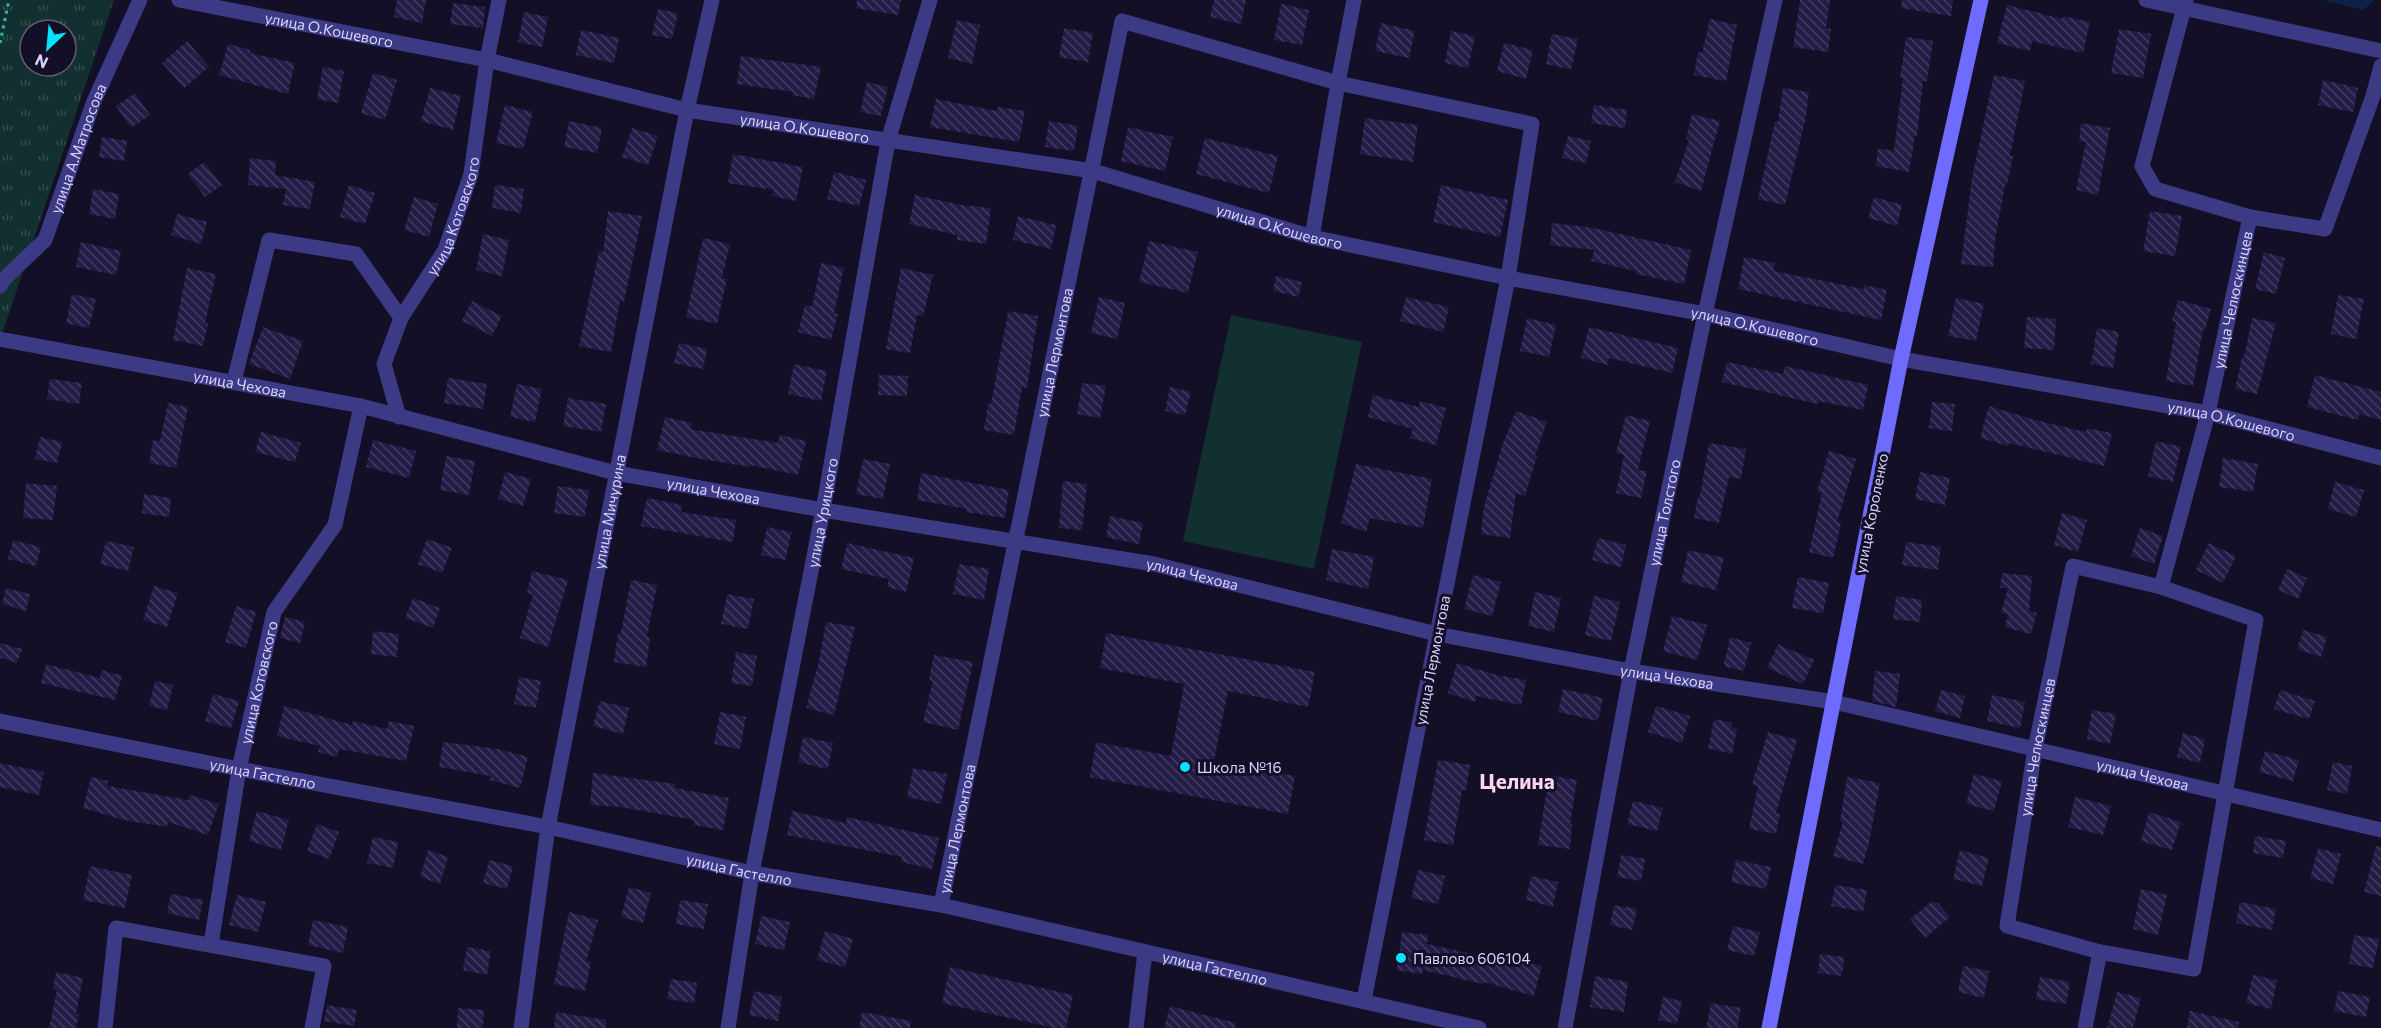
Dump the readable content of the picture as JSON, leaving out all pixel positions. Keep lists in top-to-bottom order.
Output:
{
  "streets": {
    "street": [
      "улица О.Кошевого",
      "улица А.Матросова",
      "улица Котовского",
      "улица Челюскинцев",
      "улица Лермонтова",
      "улица Чехова",
      "улица Урицкого",
      "улица Мичурина",
      "улица Толстого",
      "улица Короленко",
      "улица Гастелло"
    ]
  },
  "crossings": [
    ["улица О.Кошевого", "улица Котовского"],
    ["улица О.Кошевого", "улица Челюскинцев"],
    ["улица О.Кошевого", "улица Лермонтова"],
    ["улица О.Кошевого", "улица Урицкого"],
    ["улица О.Кошевого", "улица Мичурина"],
    ["улица О.Кошевого", "улица Толстого"],
    ["улица О.Кошевого", "улица Короленко"],
    ["улица Котовского", "улица Чехова"],
    ["улица Котовского", "улица Гастелло"],
    ["улица Челюскинцев", "улица Чехова"],
    ["улица Лермонтова", "улица Чехова"],
    ["улица Лермонтова", "улица Гастелло"],
    ["улица Чехова", "улица Урицкого"],
    ["улица Чехова", "улица Мичурина"],
    ["улица Чехова", "улица Толстого"],
    ["улица Чехова", "улица Короленко"],
    ["улица Урицкого", "улица Гастелло"],
    ["улица Мичурина", "улица Гастелло"]
  ],
  "districts": ["Целина"],
  "places": ["Школа №16", "Павлово 606104"],
  "north": "bottom left"
}
